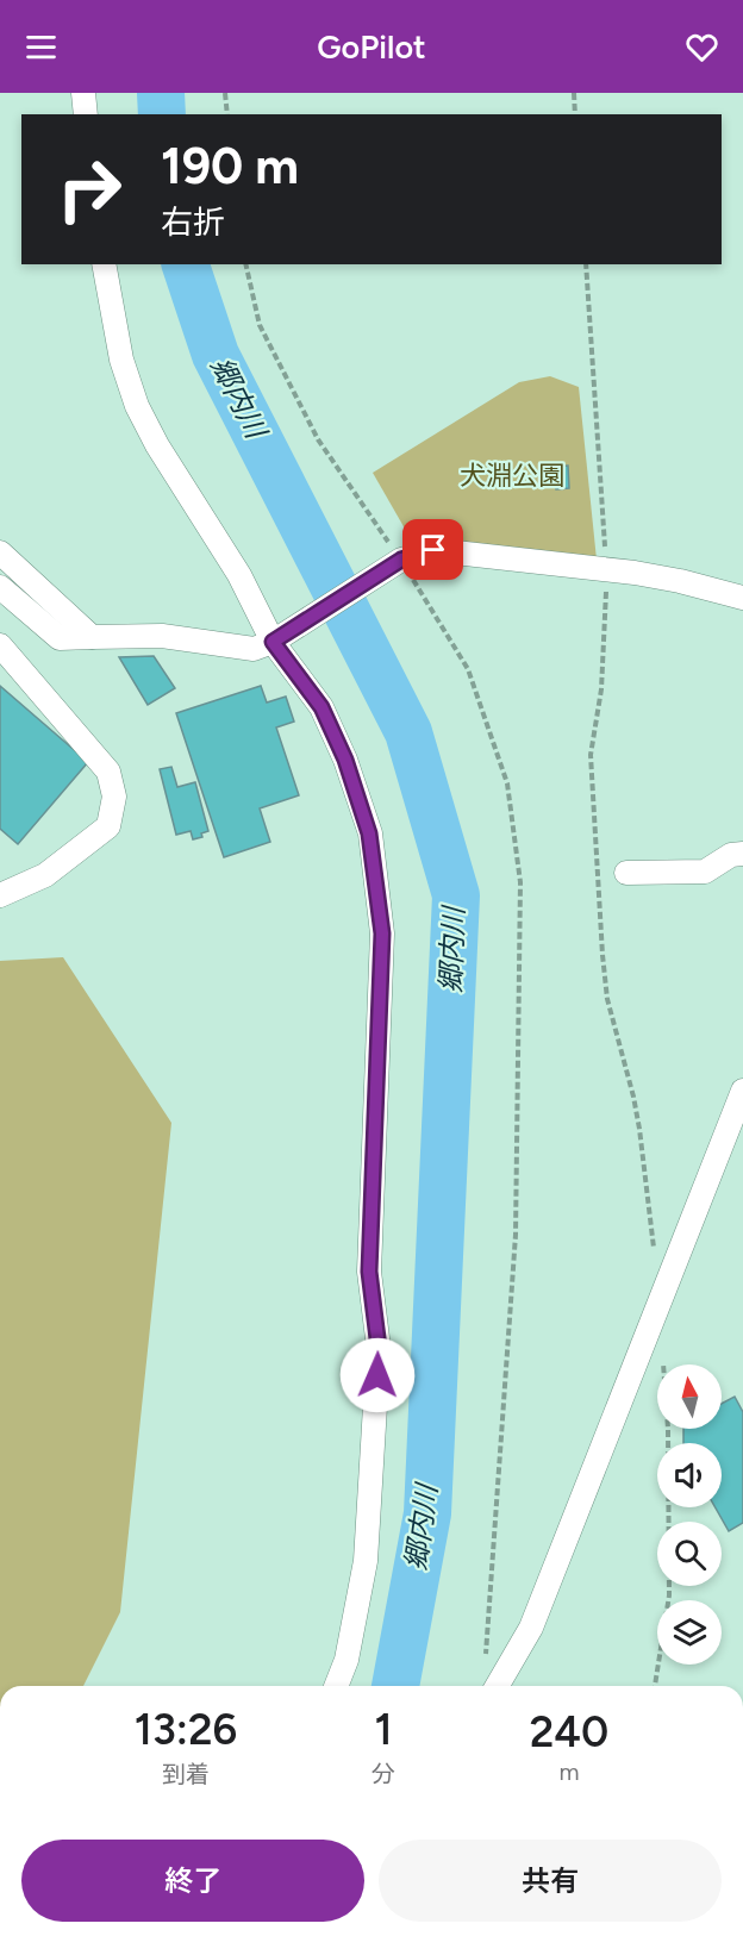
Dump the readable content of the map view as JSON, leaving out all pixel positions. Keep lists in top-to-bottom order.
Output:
{
  "water": ["郷内川"],
  "parks": ["犬淵公園"],
  "north": "top",
  "page": {
    "header": "GoPilot",
    "turn": ["190 m", "右折"],
    "eta": [
      "13:26",
      "到着",
      "1",
      "分",
      "240",
      "m"
    ],
    "buttons": ["終了", "共有"]
  }
}
